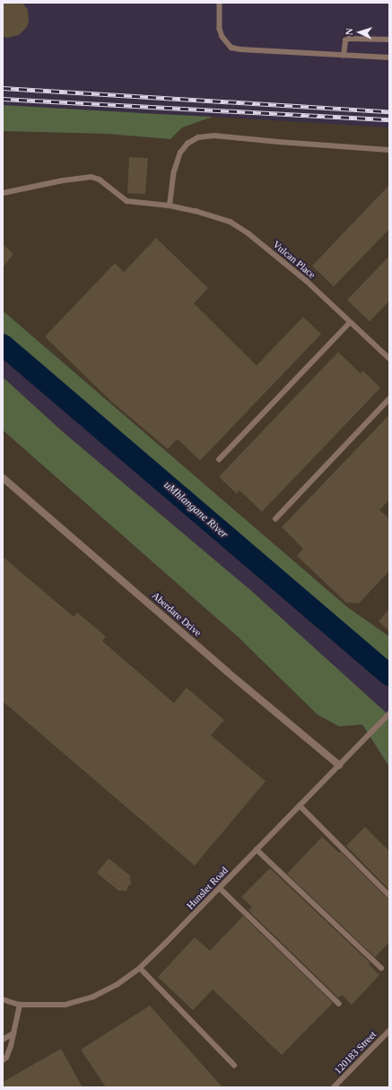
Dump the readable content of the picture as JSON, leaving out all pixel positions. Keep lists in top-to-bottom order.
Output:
{
  "streets": {
    "street": ["Aberdare Drive"],
    "lane": ["Vulcan Place", "Hunslet Road", "120183 Street"]
  },
  "crossings": [
    ["Aberdare Drive", "Hunslet Road"]
  ],
  "water": ["uMhlangane River"],
  "north": "left"
}
